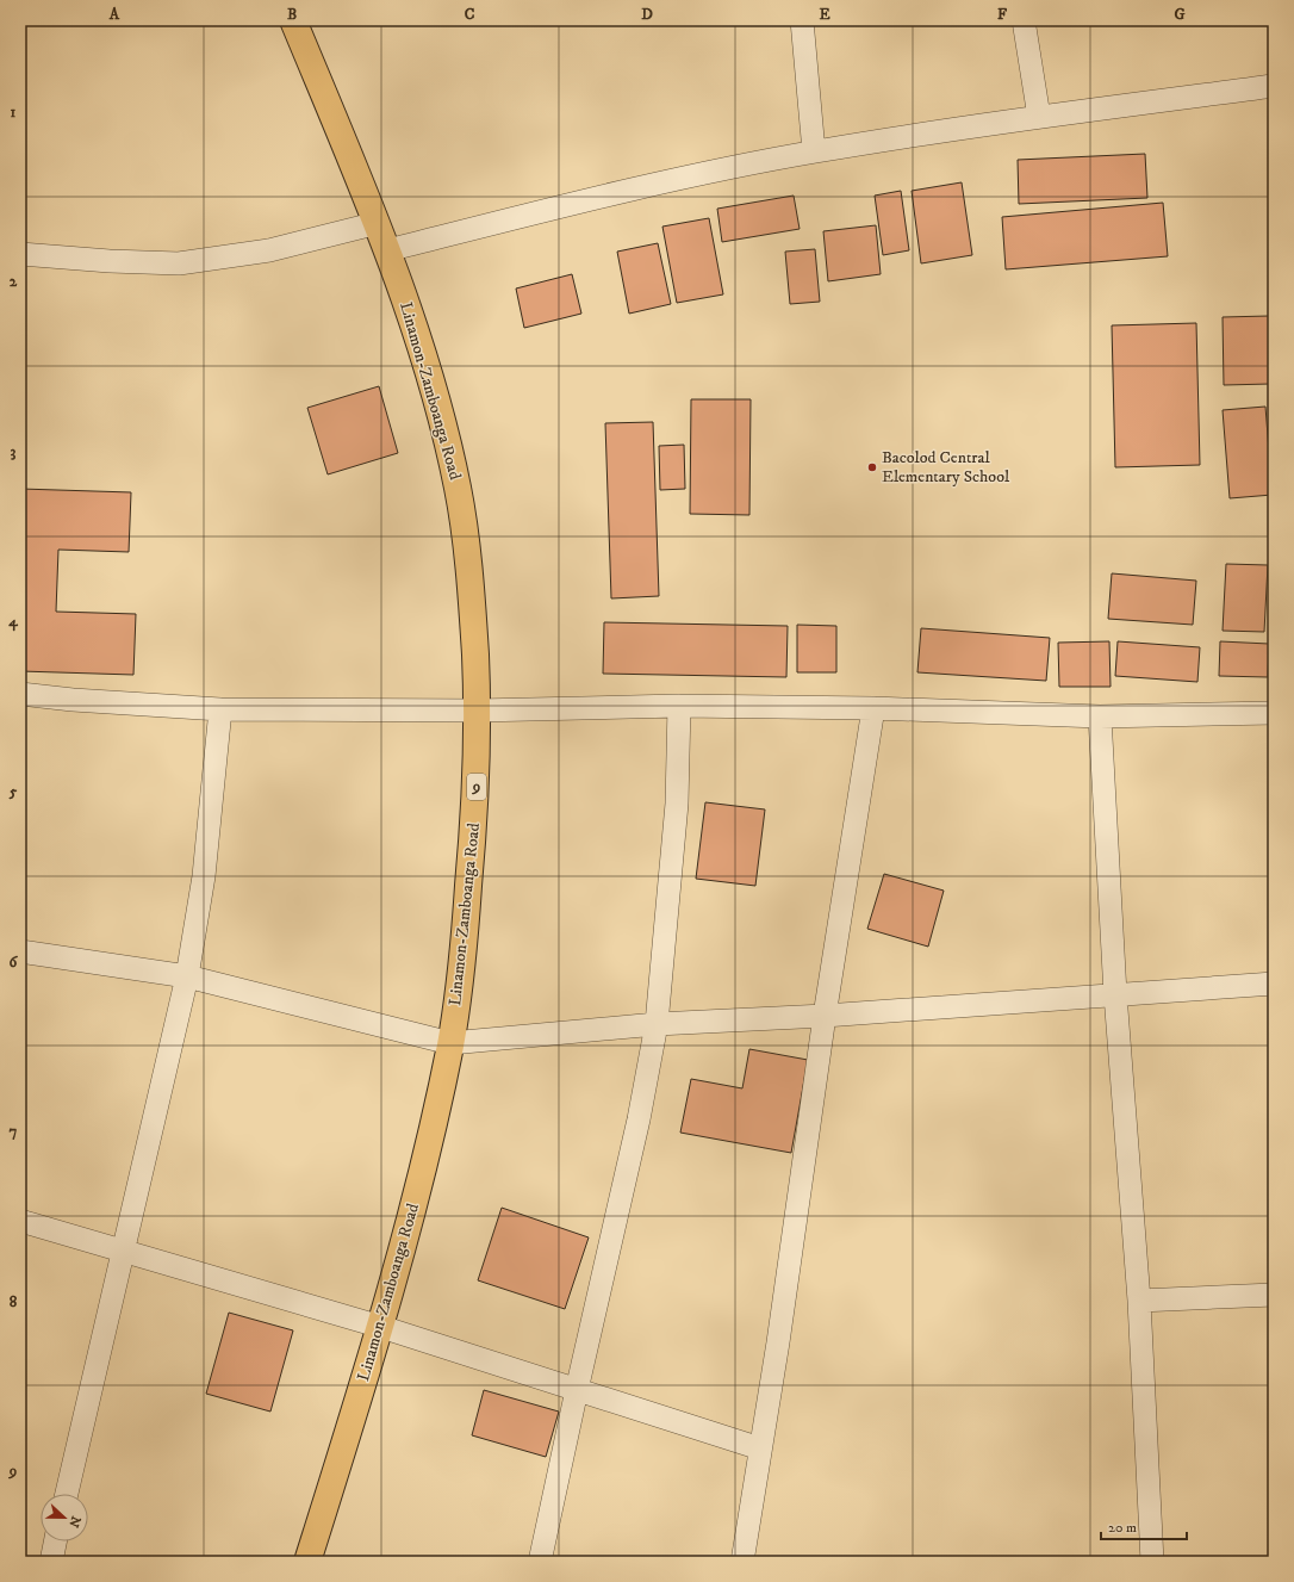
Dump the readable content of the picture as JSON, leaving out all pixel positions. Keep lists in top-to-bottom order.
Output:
{
  "streets": {
    "highway": ["Linamon-Zamboanga Road", "9"]
  },
  "places": ["Bacolod Central Elementary School"],
  "scale_bar": "20 m",
  "north": "right",
  "grid": {
    "columns": [
      "A",
      "B",
      "C",
      "D",
      "E",
      "F",
      "G"
    ],
    "rows": [
      "1",
      "2",
      "3",
      "4",
      "5",
      "6",
      "7",
      "8",
      "9"
    ]
  }
}
